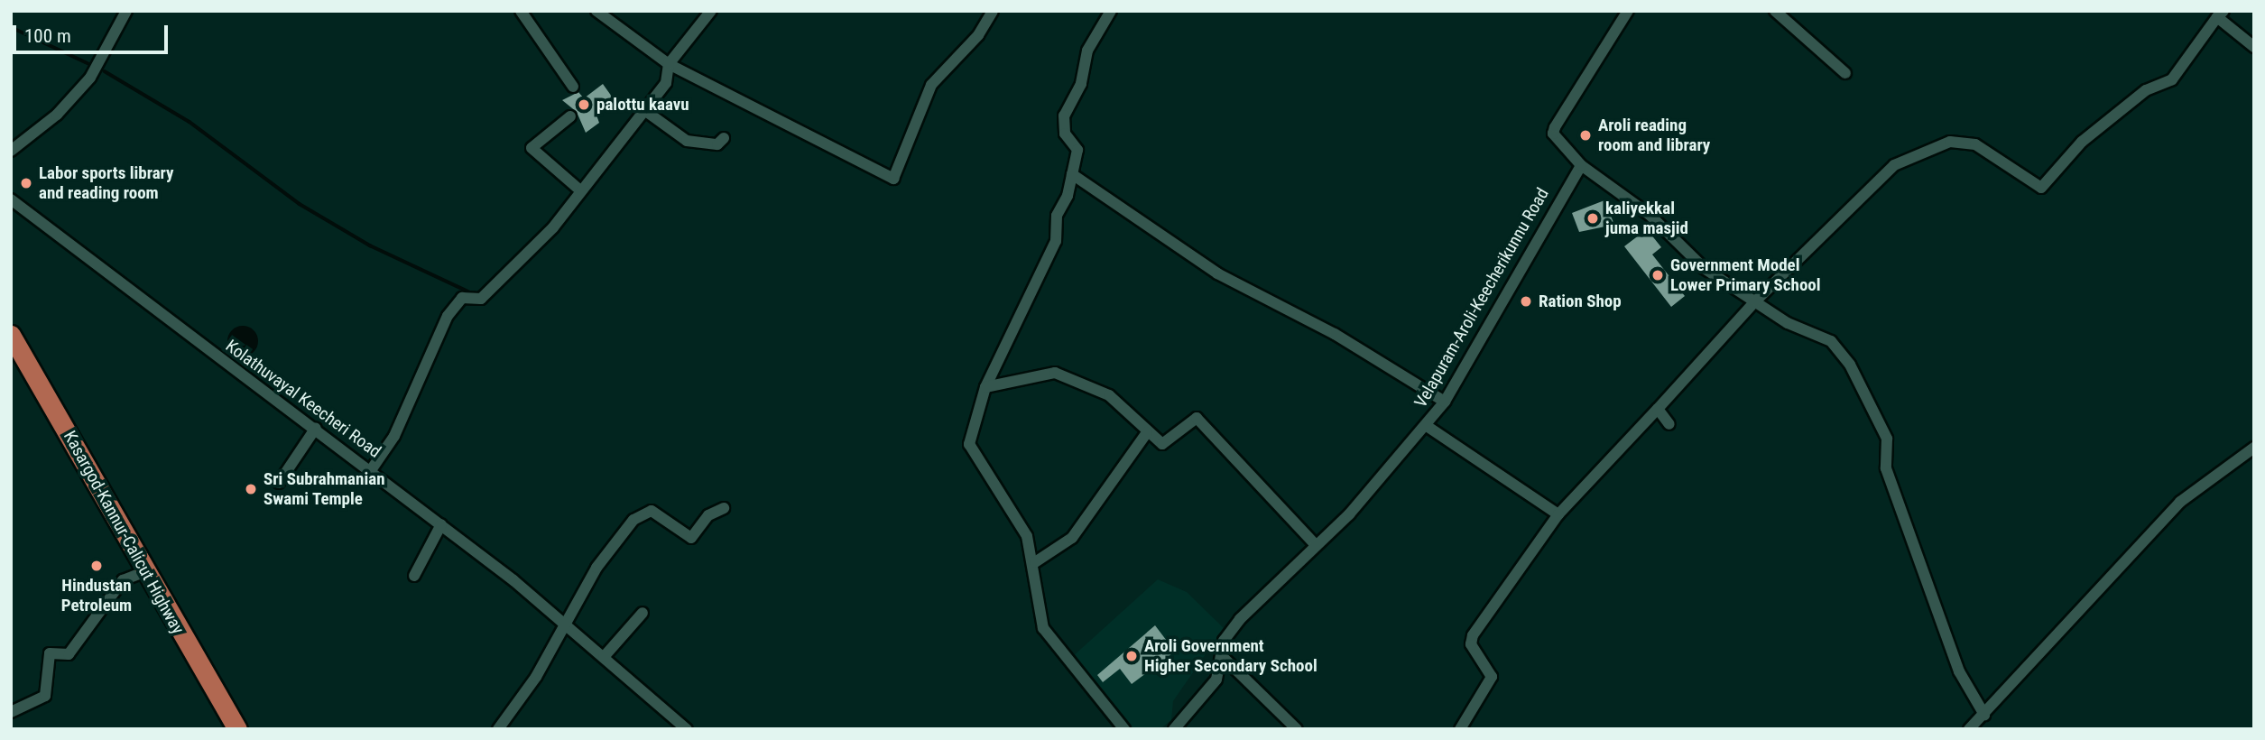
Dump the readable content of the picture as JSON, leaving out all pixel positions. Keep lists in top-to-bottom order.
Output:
{
  "streets": {
    "highway": ["Kasargod-Kannur-Calicut Highway"],
    "street": ["Velapuram-Aroli-Keecherikunnu Road", "Kolathuvayal Keecheri Road"]
  },
  "places": [
    "palottu kaavu",
    "Aroli reading room and library",
    "Labor sports library and reading room",
    "kaliyekkal juma masjid",
    "Government Model Lower Primary School",
    "Ration Shop",
    "Sri Subrahmanian Swami Temple",
    "Hindustan Petroleum",
    "Aroli Government Higher Secondary School"
  ],
  "scale_bar": "100 m"
}
